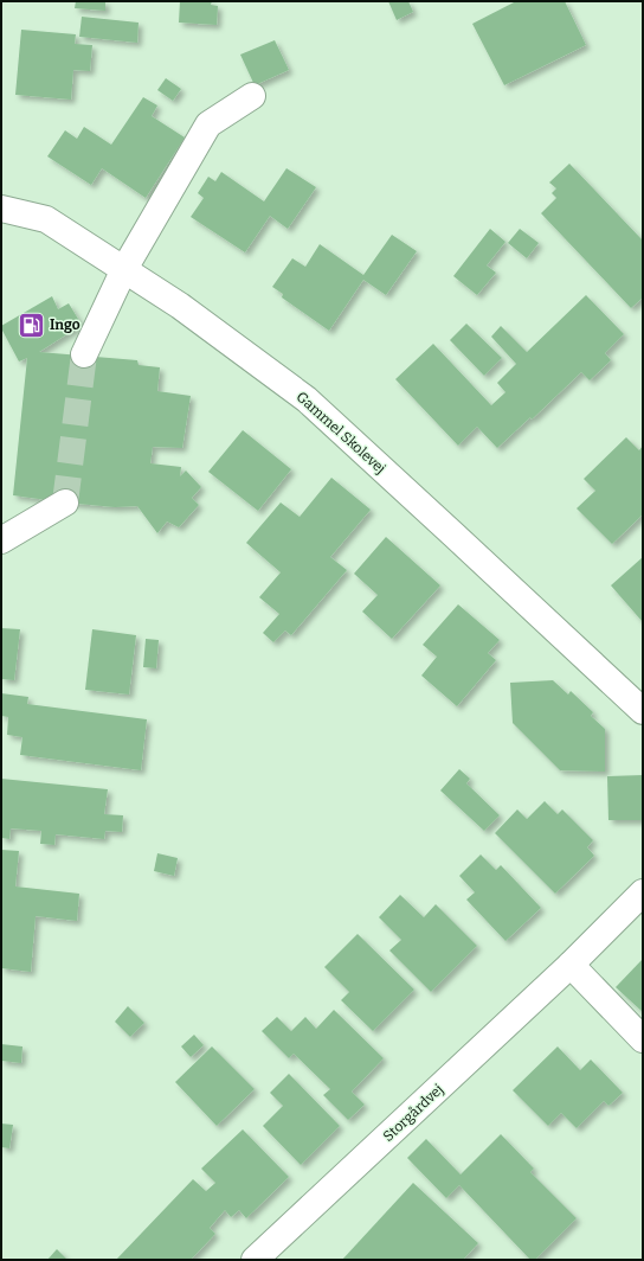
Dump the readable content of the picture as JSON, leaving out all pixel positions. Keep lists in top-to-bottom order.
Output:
{
  "streets": {
    "street": ["Gammel Skolevej", "Storgårdvej"]
  },
  "places": {
    "fuel station": ["Ingo"]
  }
}
